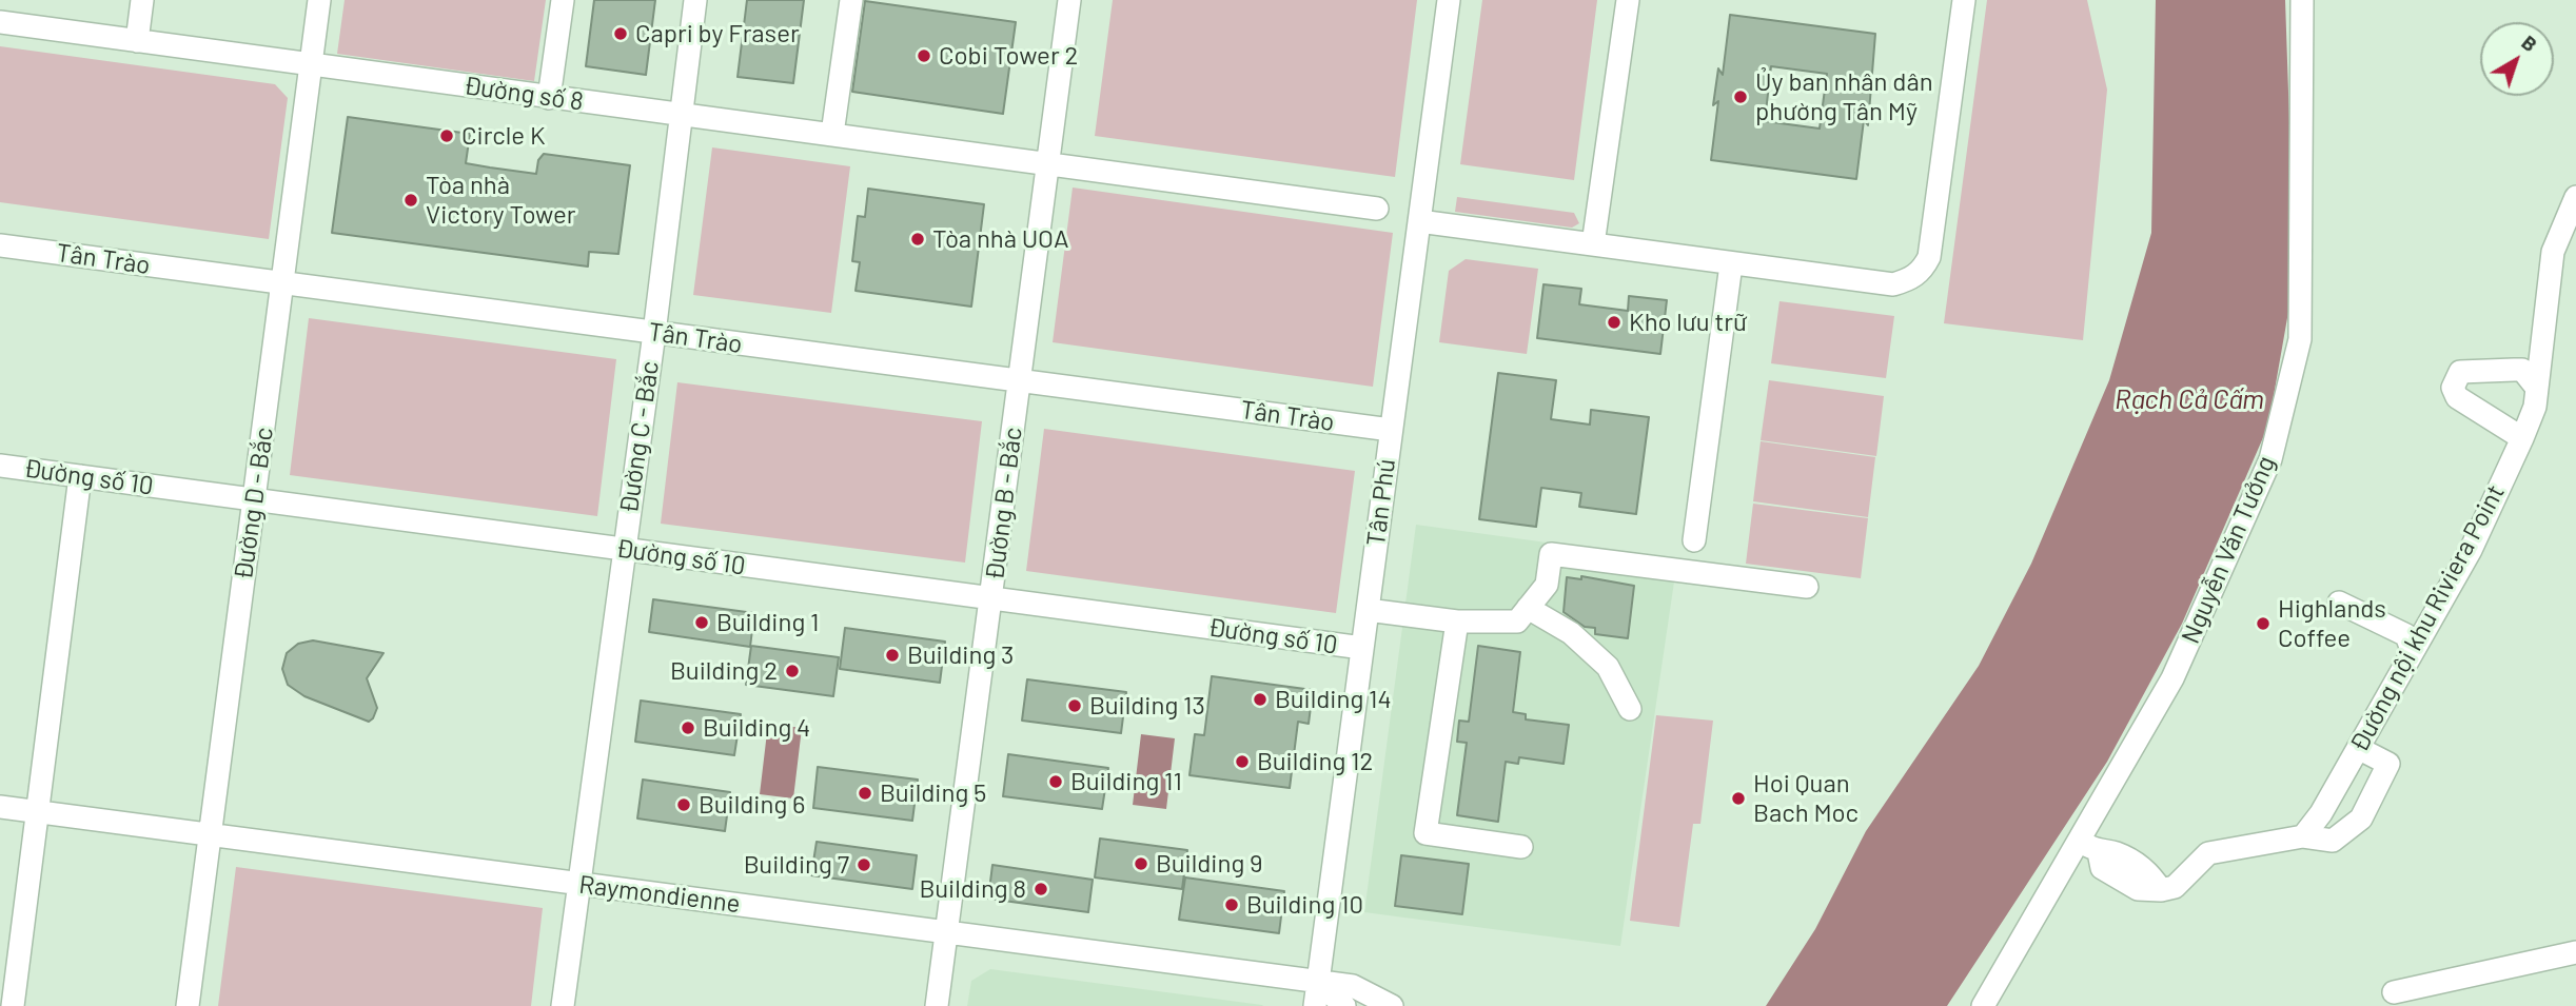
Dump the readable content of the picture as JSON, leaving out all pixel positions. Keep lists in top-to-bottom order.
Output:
{
  "streets": {
    "street": [
      "Đường số 8",
      "Tân Trào",
      "Đường C - Bắc",
      "Đường số 10",
      "Tân Phú",
      "Đường D - Bắc",
      "Đường B - Bắc",
      "Nguyễn Văn Tưởng",
      "Đường nội khu Riviera Point",
      "Raymondienne"
    ]
  },
  "crossings": [
    ["Đường số 8", "Đường C - Bắc"],
    ["Đường số 8", "Đường D - Bắc"],
    ["Đường số 8", "Đường B - Bắc"],
    ["Tân Trào", "Đường C - Bắc"],
    ["Tân Trào", "Tân Phú"],
    ["Tân Trào", "Đường D - Bắc"],
    ["Tân Trào", "Đường B - Bắc"],
    ["Đường C - Bắc", "Đường số 10"],
    ["Đường C - Bắc", "Raymondienne"],
    ["Đường số 10", "Tân Phú"],
    ["Đường số 10", "Đường D - Bắc"],
    ["Đường số 10", "Đường B - Bắc"],
    ["Tân Phú", "Raymondienne"],
    ["Đường D - Bắc", "Raymondienne"],
    ["Đường B - Bắc", "Raymondienne"]
  ],
  "water": ["Rạch Cả Cấm"],
  "places": [
    "Capri by Fraser",
    "Cobi Tower 2",
    "Ủy ban nhân dân phường Tân Mỹ",
    "Circle K",
    "Tòa nhà Victory Tower",
    "Tòa nhà UOA",
    "Kho lưu trữ",
    "Building 1",
    "Highlands Coffee",
    "Building 3",
    "Building 2",
    "Building 14",
    "Building 13",
    "Building 4",
    "Building 12",
    "Building 11",
    "Building 5",
    "Hoi Quan Bach Moc",
    "Building 6",
    "Building 9",
    "Building 7",
    "Building 8",
    "Building 10"
  ],
  "north": "top right"
}
